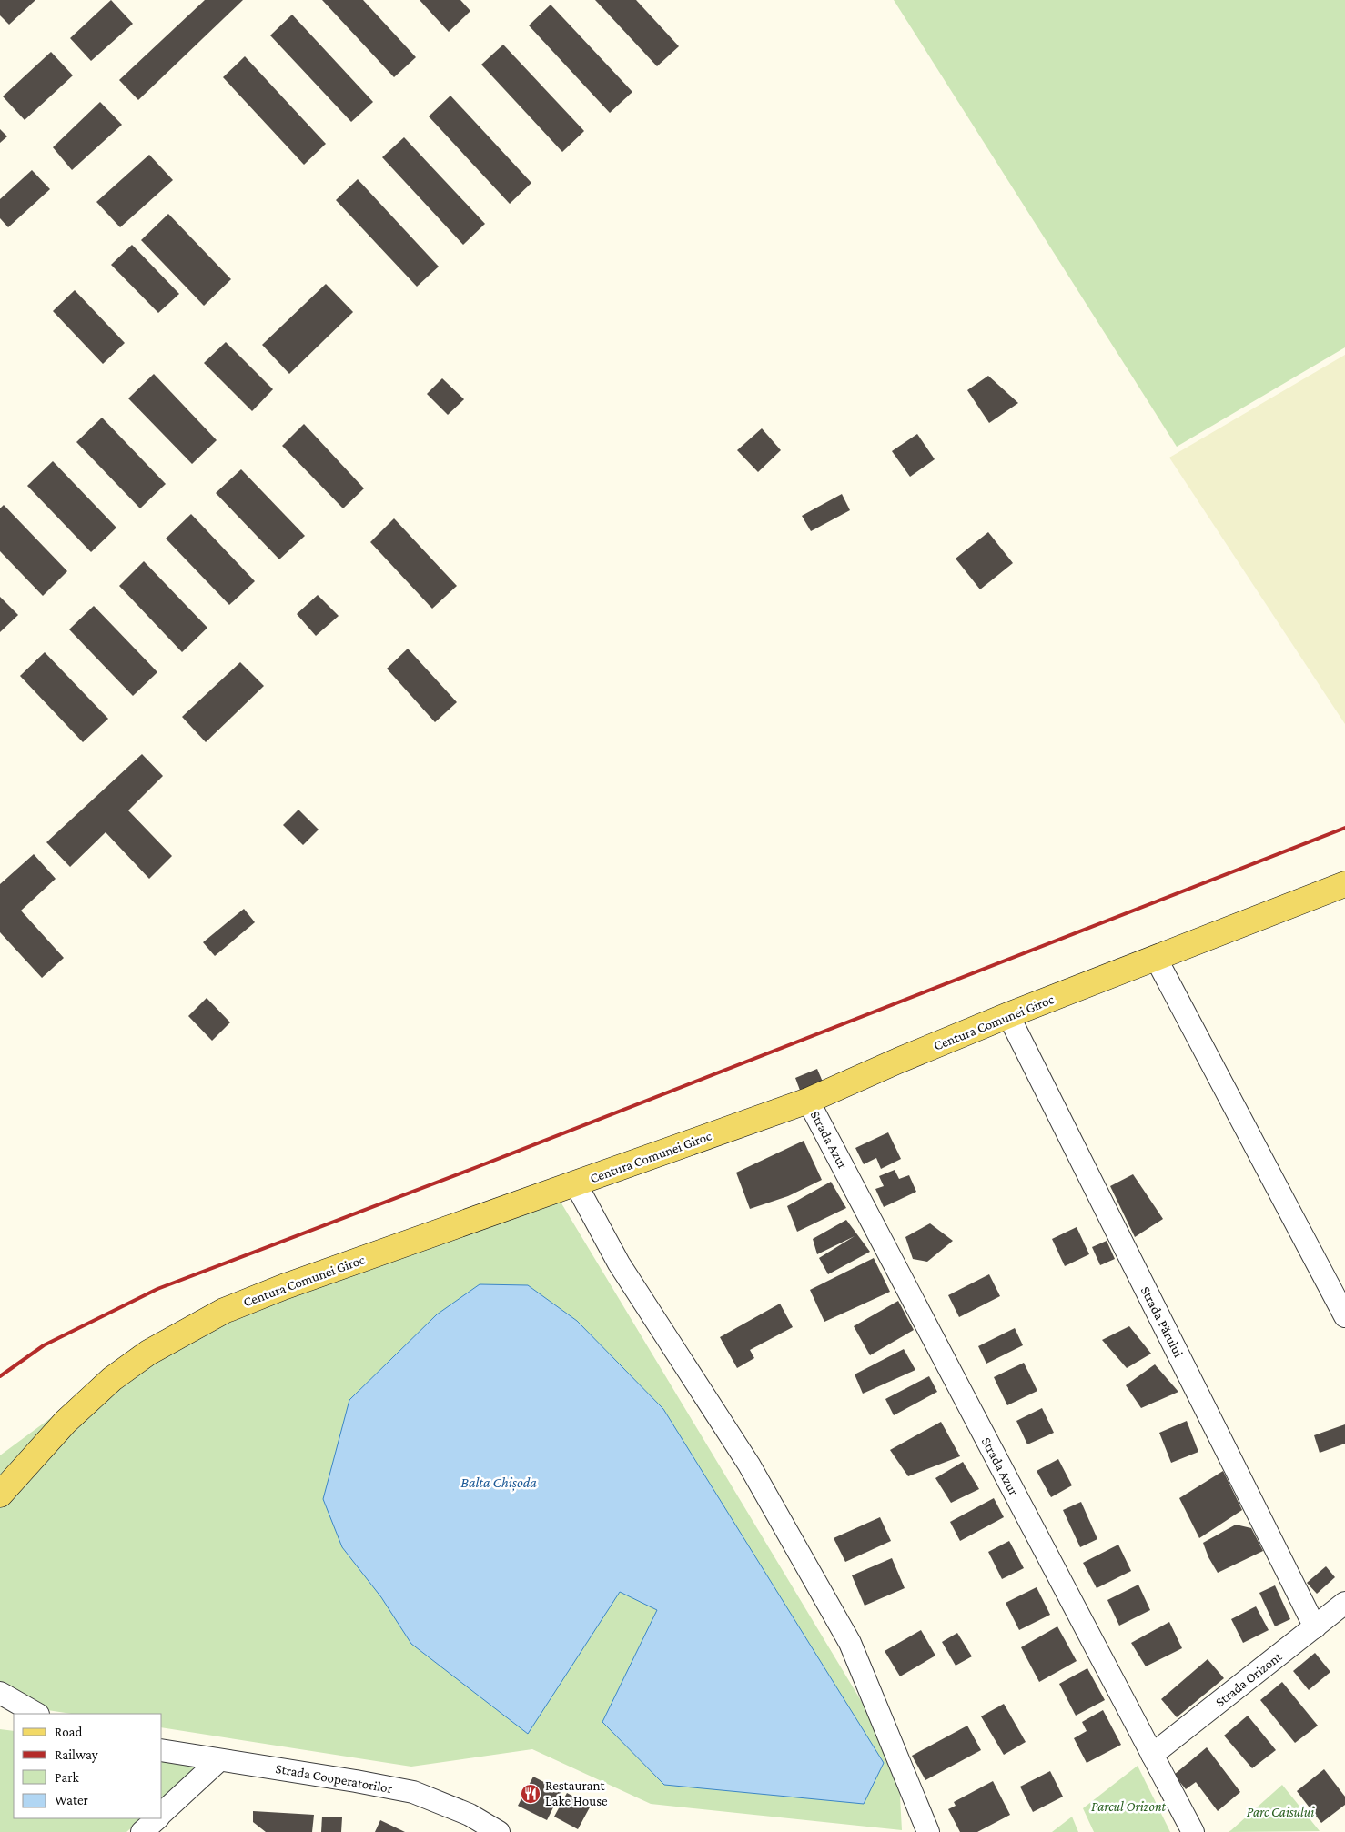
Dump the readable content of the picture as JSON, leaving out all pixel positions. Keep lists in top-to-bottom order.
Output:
{
  "streets": {
    "main road": ["Centura Comunei Giroc"],
    "street": [
      "Strada Azur",
      "Strada Părului",
      "Strada Orizont",
      "Strada Cooperatorilor"
    ]
  },
  "crossings": [
    ["Centura Comunei Giroc", "Strada Azur"],
    ["Centura Comunei Giroc", "Strada Părului"],
    ["Strada Azur", "Strada Orizont"],
    ["Strada Părului", "Strada Orizont"]
  ],
  "water": ["Balta Chișoda"],
  "parks": ["Parcul Orizont", "Parc Caisului"],
  "places": {
    "restaurant": ["Restaurant Lake House"]
  },
  "legend": [
    "Road",
    "Railway",
    "Park",
    "Water"
  ]
}
